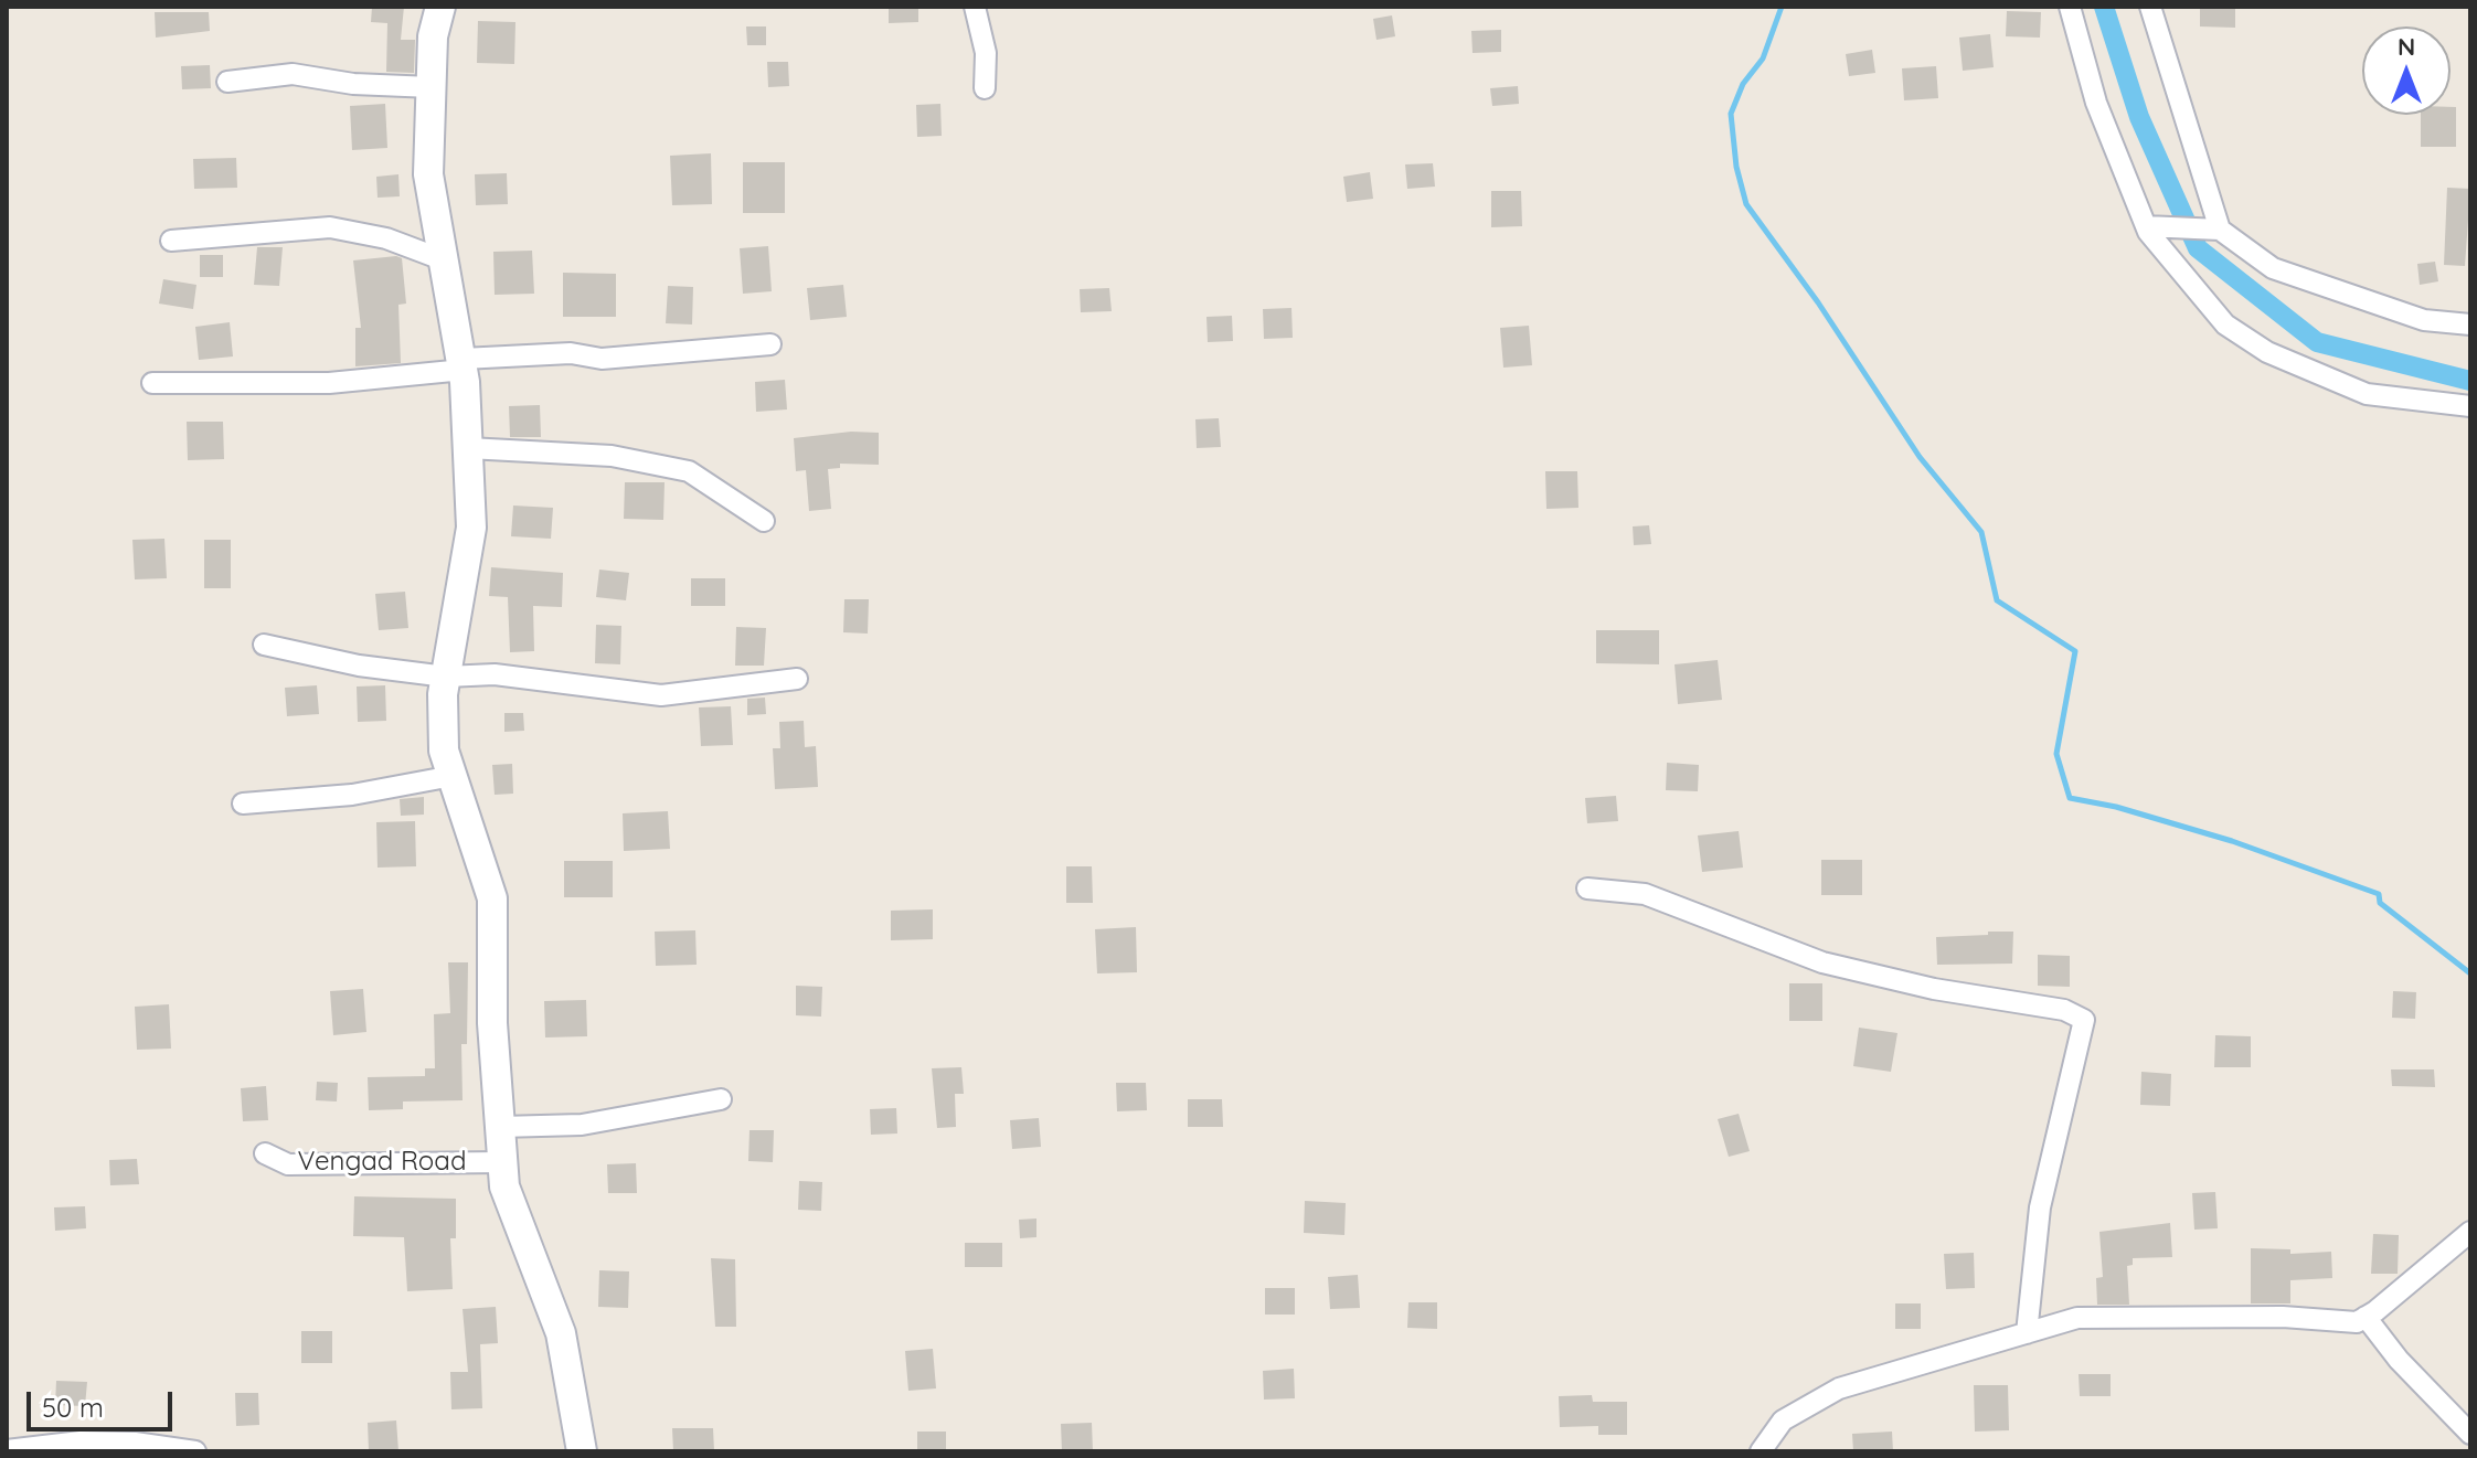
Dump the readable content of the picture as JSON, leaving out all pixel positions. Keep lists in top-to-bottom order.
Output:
{
  "streets": {
    "street": ["Vengad Road"]
  },
  "scale_bar": "50 m",
  "north": "top"
}
